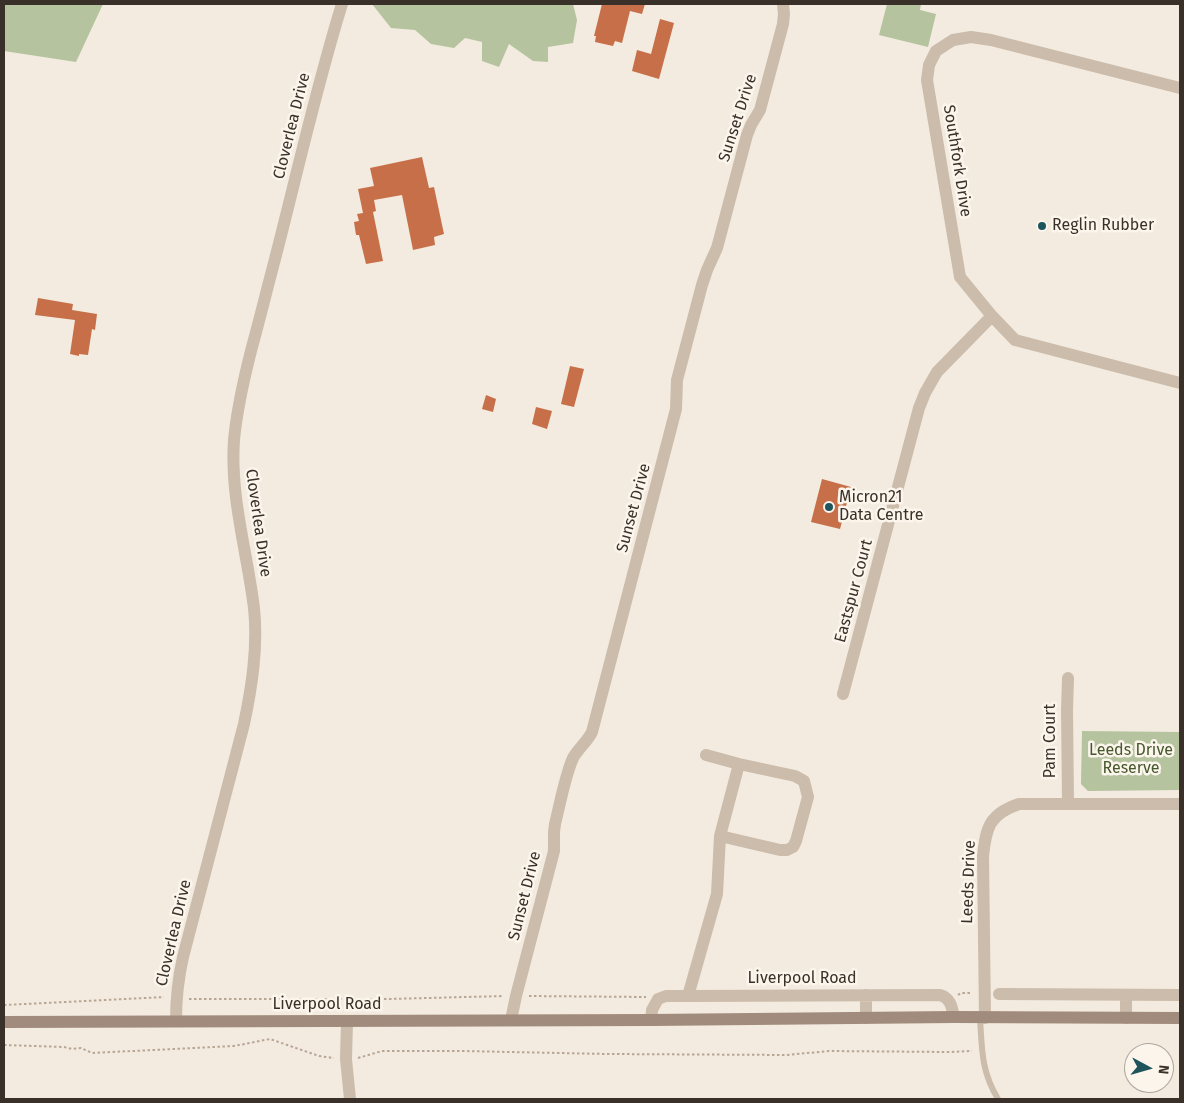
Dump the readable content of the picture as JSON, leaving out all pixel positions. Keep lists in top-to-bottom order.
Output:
{
  "streets": {
    "main road": ["Liverpool Road"],
    "street": [
      "Sunset Drive",
      "Cloverlea Drive",
      "Southfork Drive",
      "Eastspur Court",
      "Pam Court",
      "Leeds Drive"
    ]
  },
  "crossings": [
    ["Sunset Drive", "Liverpool Road"],
    ["Cloverlea Drive", "Liverpool Road"],
    ["Southfork Drive", "Eastspur Court"],
    ["Pam Court", "Leeds Drive"],
    ["Leeds Drive", "Liverpool Road"]
  ],
  "parks": ["Leeds Drive Reserve"],
  "places": ["Reglin Rubber", "Micron21 Data Centre"],
  "north": "right"
}
